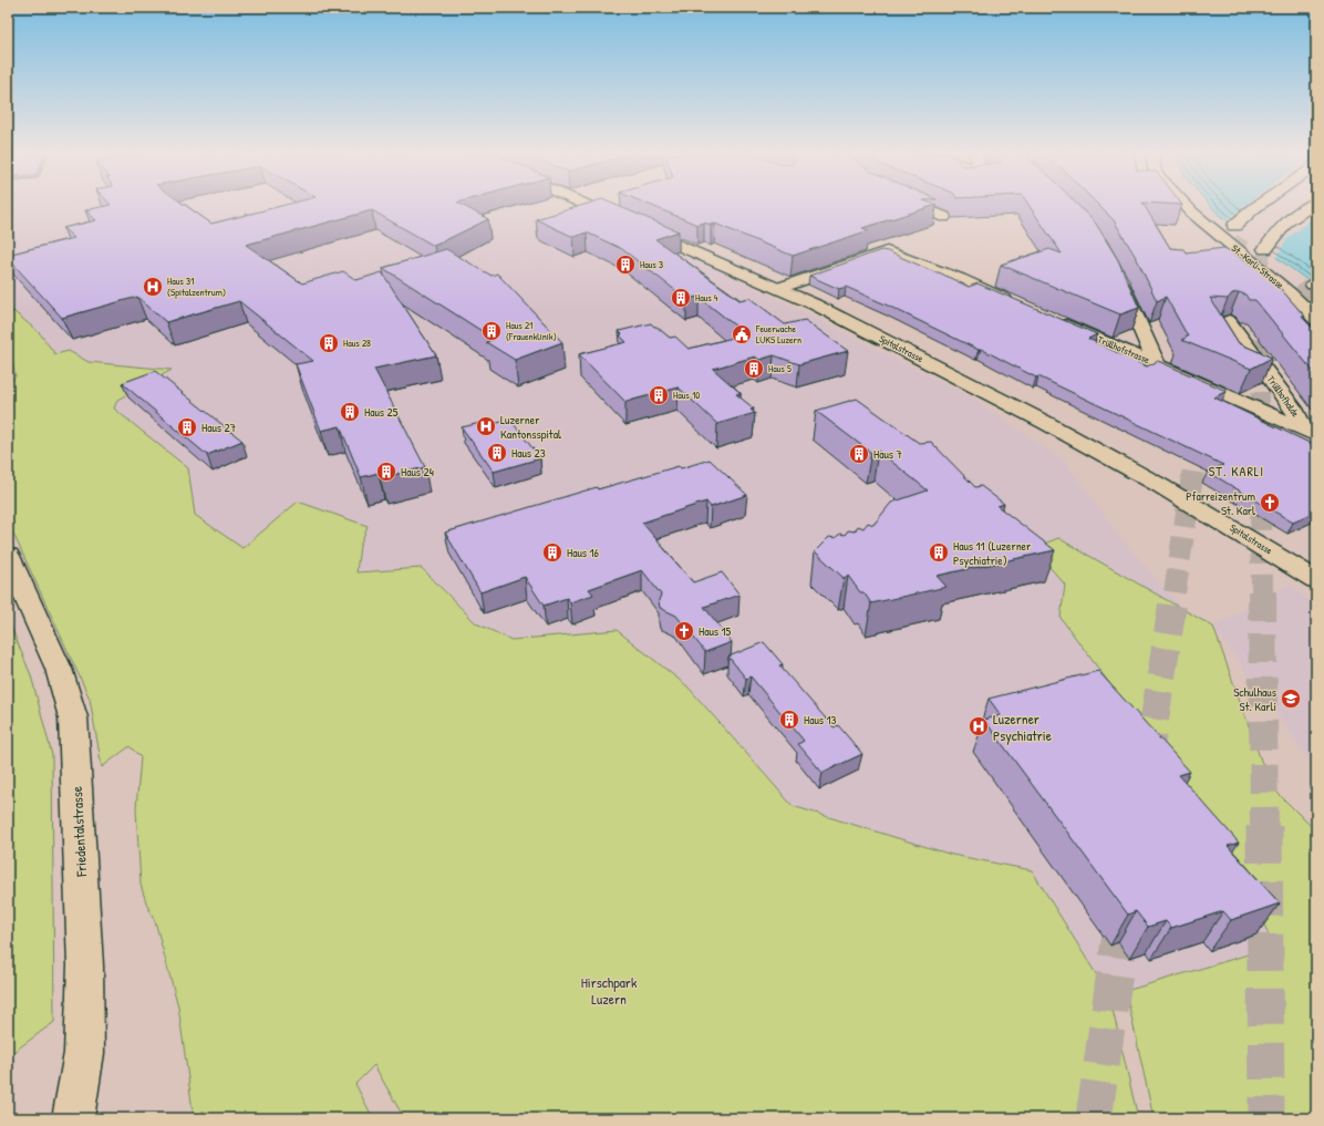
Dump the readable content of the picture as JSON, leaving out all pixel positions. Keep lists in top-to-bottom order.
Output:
{
  "streets": {
    "main road": [
      "St.-Karli-Strasse",
      "Spitalstrasse",
      "Trüllhofstrasse",
      "Trüllhofhalde",
      "Friedentalstrasse"
    ]
  },
  "crossings": [
    ["Trüllhofstrasse", "Trüllhofhalde"]
  ],
  "districts": ["ST. KARLI"],
  "parks": ["Hirschpark Luzern"],
  "places": {
    "building": [
      "Haus 3",
      "Haus 4",
      "Haus 21 (Frauenklinik)",
      "Haus 28",
      "Haus 5",
      "Haus 10",
      "Haus 25",
      "Haus 27",
      "Haus 23",
      "Haus 7",
      "Haus 24",
      "Haus 16",
      "Haus 11 (Luzerner Psychiatrie)",
      "Haus 13"
    ],
    "hospital": ["Haus 31 (Spitalzentrum)", "Luzerner Kantonsspital", "Luzerner Psychiatrie"],
    "public building": ["Feuerwache LUKS Luzern"],
    "church": ["Pfarreizentrum St. Karl", "Haus 15"],
    "school or university": ["Schulhaus St. Karli"]
  }
}
